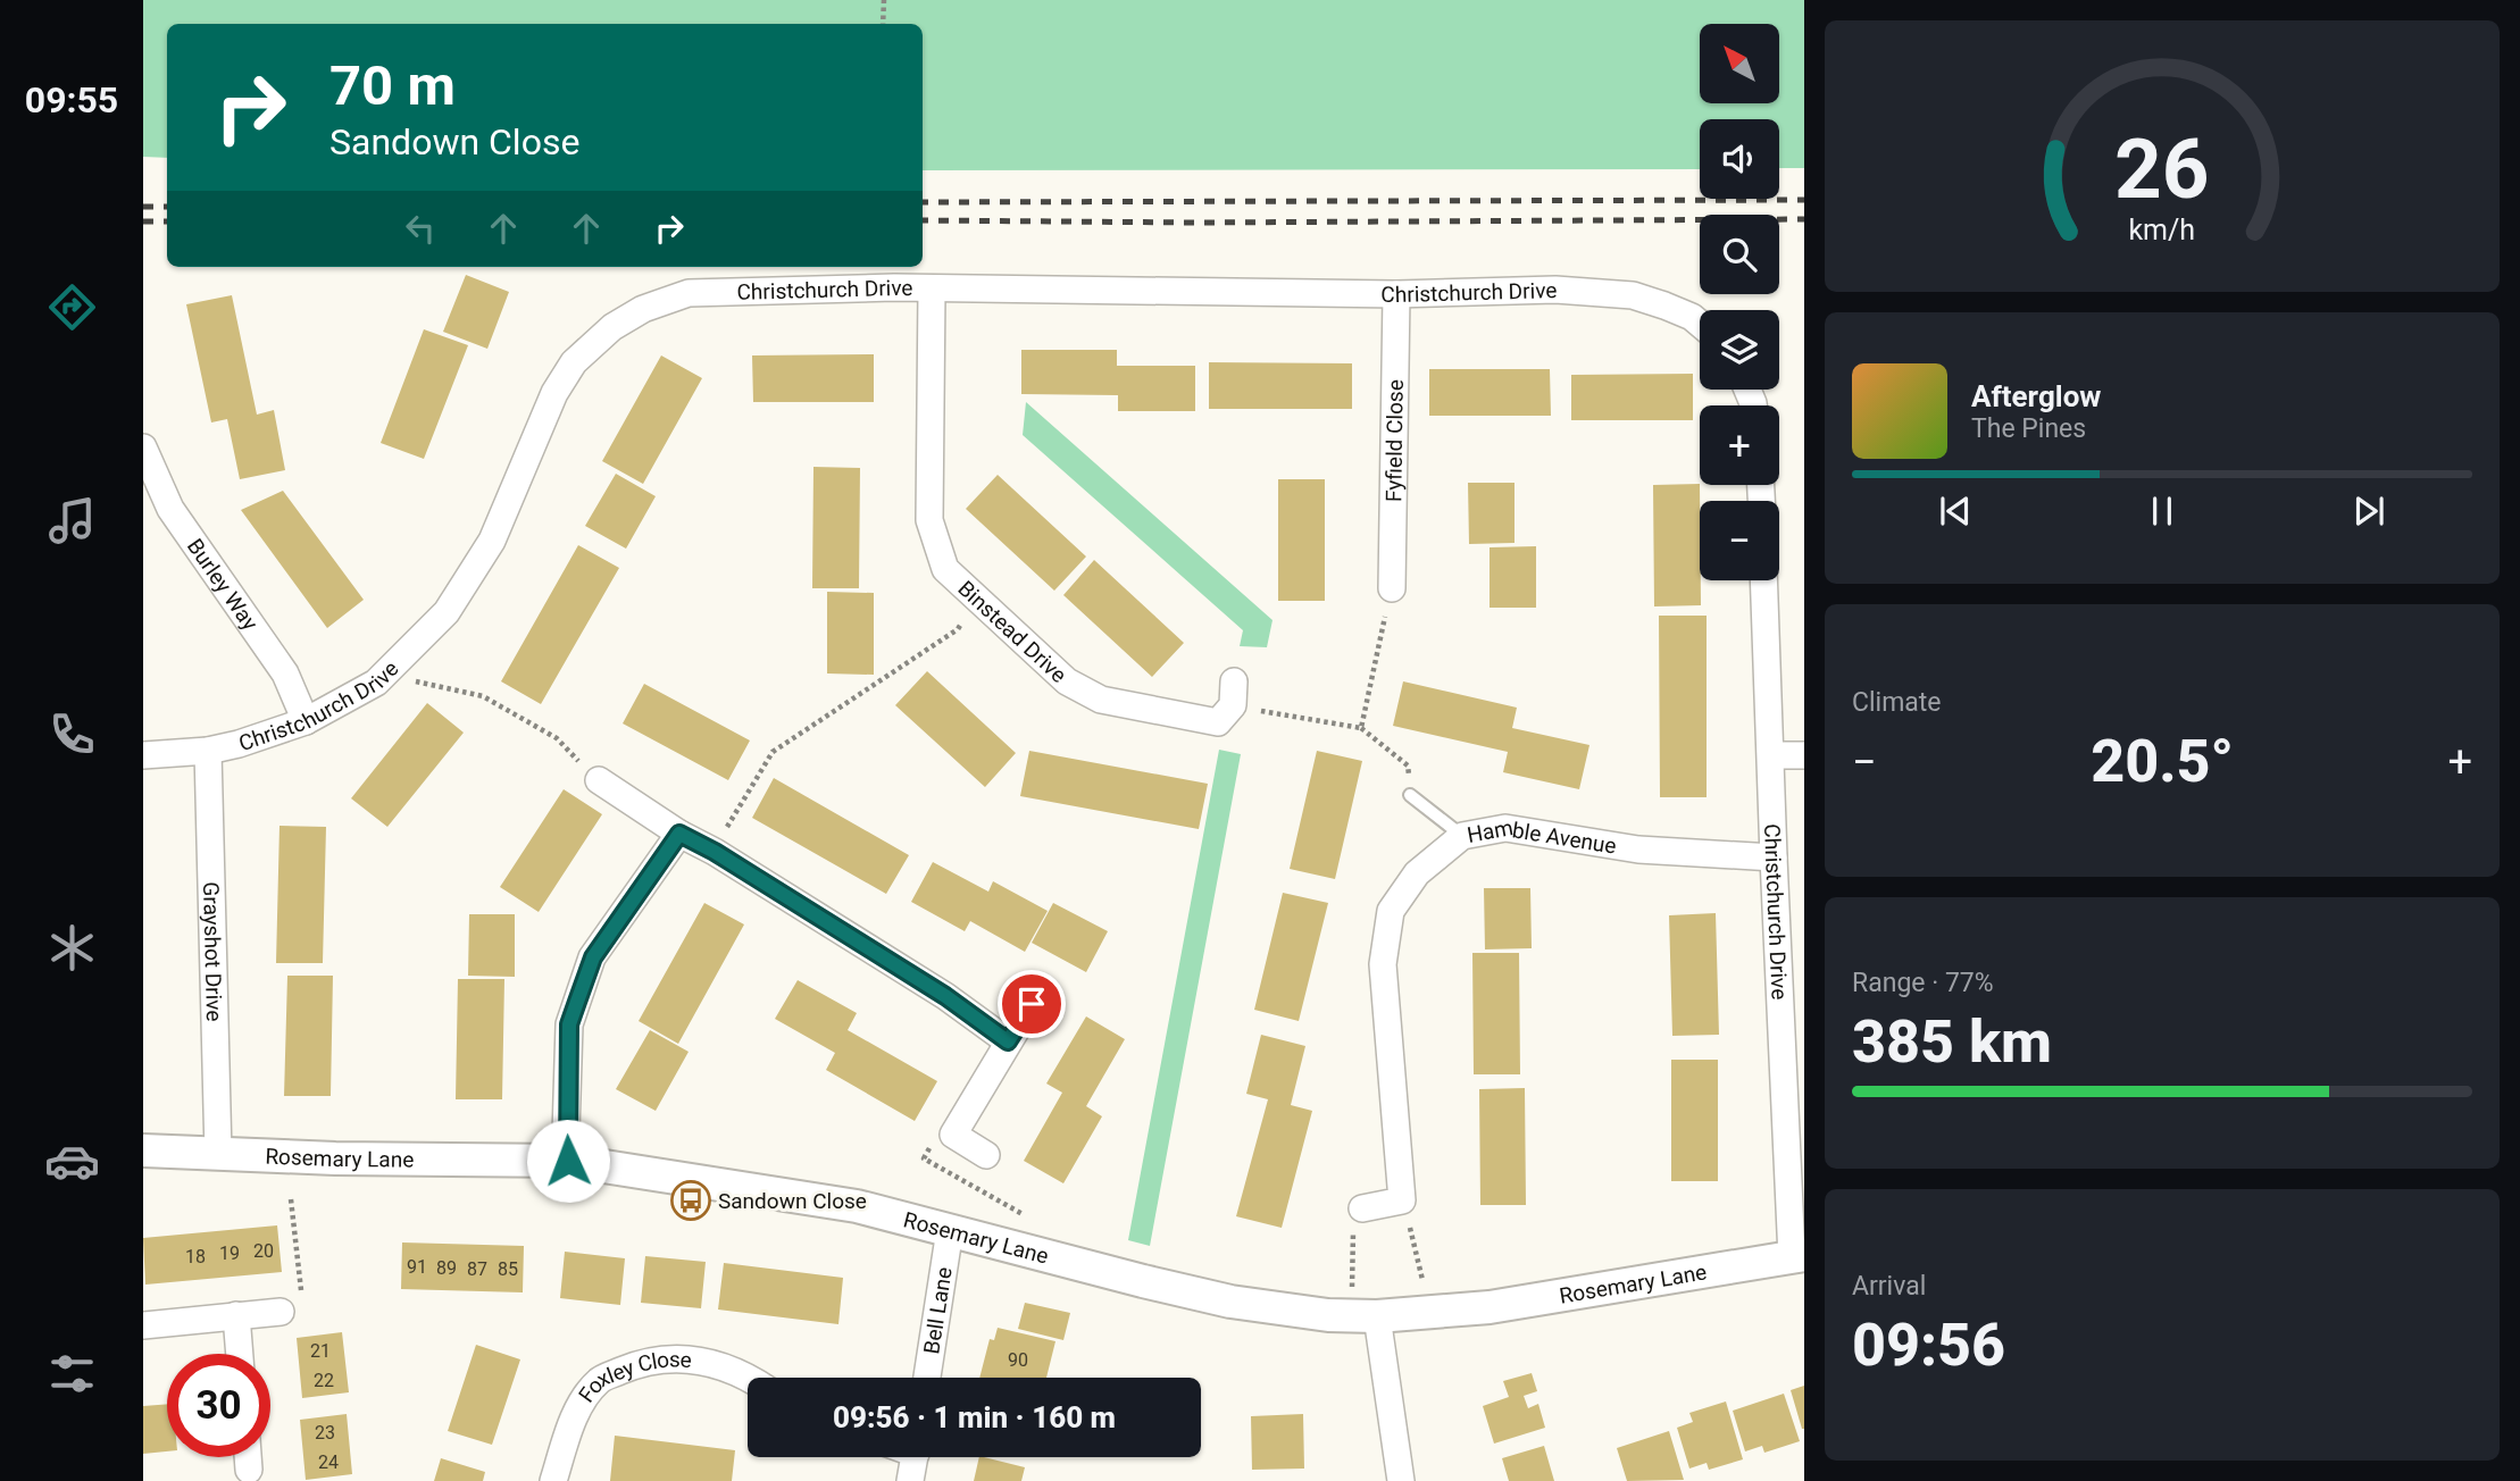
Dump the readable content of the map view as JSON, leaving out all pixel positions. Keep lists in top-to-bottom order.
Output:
{
  "streets": {
    "street": [
      "Christchurch Drive",
      "Fyfield Close",
      "Burley Way",
      "Binstead Drive",
      "Hamble Avenue",
      "Grayshot Drive",
      "Rosemary Lane",
      "Bell Lane",
      "Foxley Close"
    ]
  },
  "crossings": [
    ["Christchurch Drive", "Fyfield Close"],
    ["Christchurch Drive", "Burley Way"],
    ["Christchurch Drive", "Binstead Drive"],
    ["Christchurch Drive", "Hamble Avenue"],
    ["Christchurch Drive", "Grayshot Drive"],
    ["Christchurch Drive", "Rosemary Lane"],
    ["Grayshot Drive", "Rosemary Lane"],
    ["Rosemary Lane", "Bell Lane"]
  ],
  "places": {
    "bus stop": ["Sandown Close"]
  },
  "house_numbers": [
    "20",
    "19",
    "18",
    "91",
    "89",
    "87",
    "85",
    "21",
    "90",
    "22",
    "23",
    "24"
  ],
  "north": "top left",
  "page": {
    "tabs": "09:55",
    "map_buttons": ["+", "−"],
    "turn": ["70 m", "Sandown Close"],
    "song": ["Afterglow", "The Pines"],
    "tile": [
      "Climate",
      ["Range · 77%", "385 km"],
      ["Arrival", "09:56"]
    ],
    "heat": ["−", "20.5°", "+"],
    "limit": "30",
    "trip": "09:56 · 1 min · 160 m",
    "gauge": ["26", "km/h"]
  }
}
